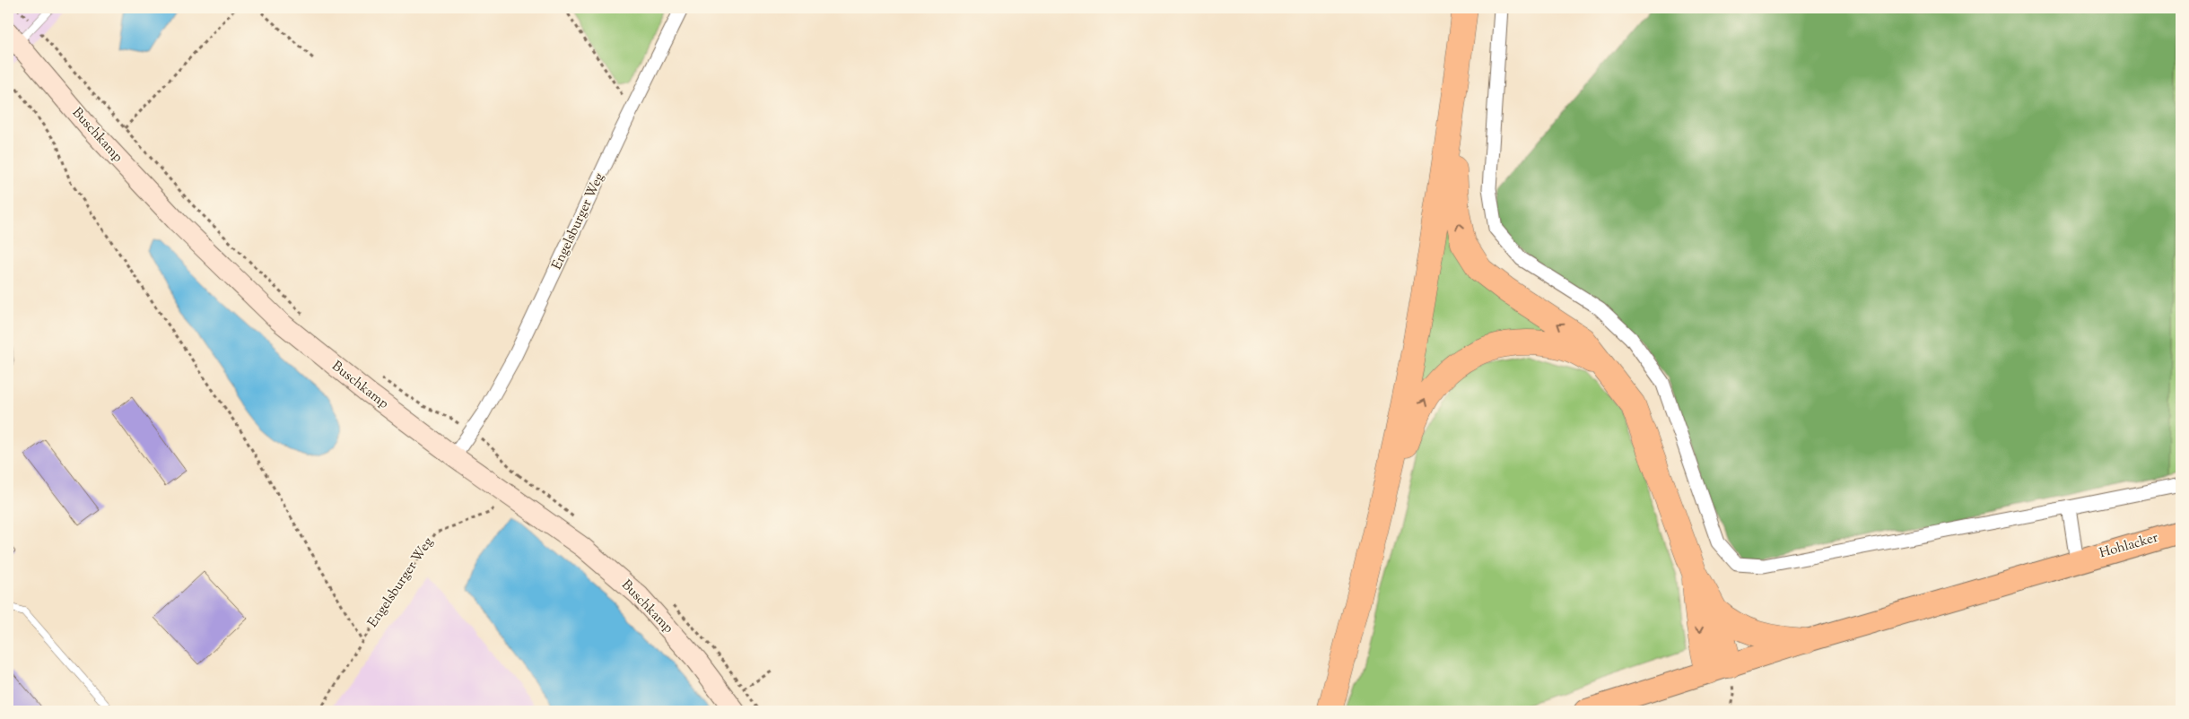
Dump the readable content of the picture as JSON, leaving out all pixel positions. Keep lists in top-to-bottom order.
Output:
{
  "streets": {
    "main road": ["Hohlacker"],
    "street": ["Buschkamp", "Engelsburger Weg"]
  },
  "crossings": [
    ["Buschkamp", "Engelsburger Weg"]
  ]
}
